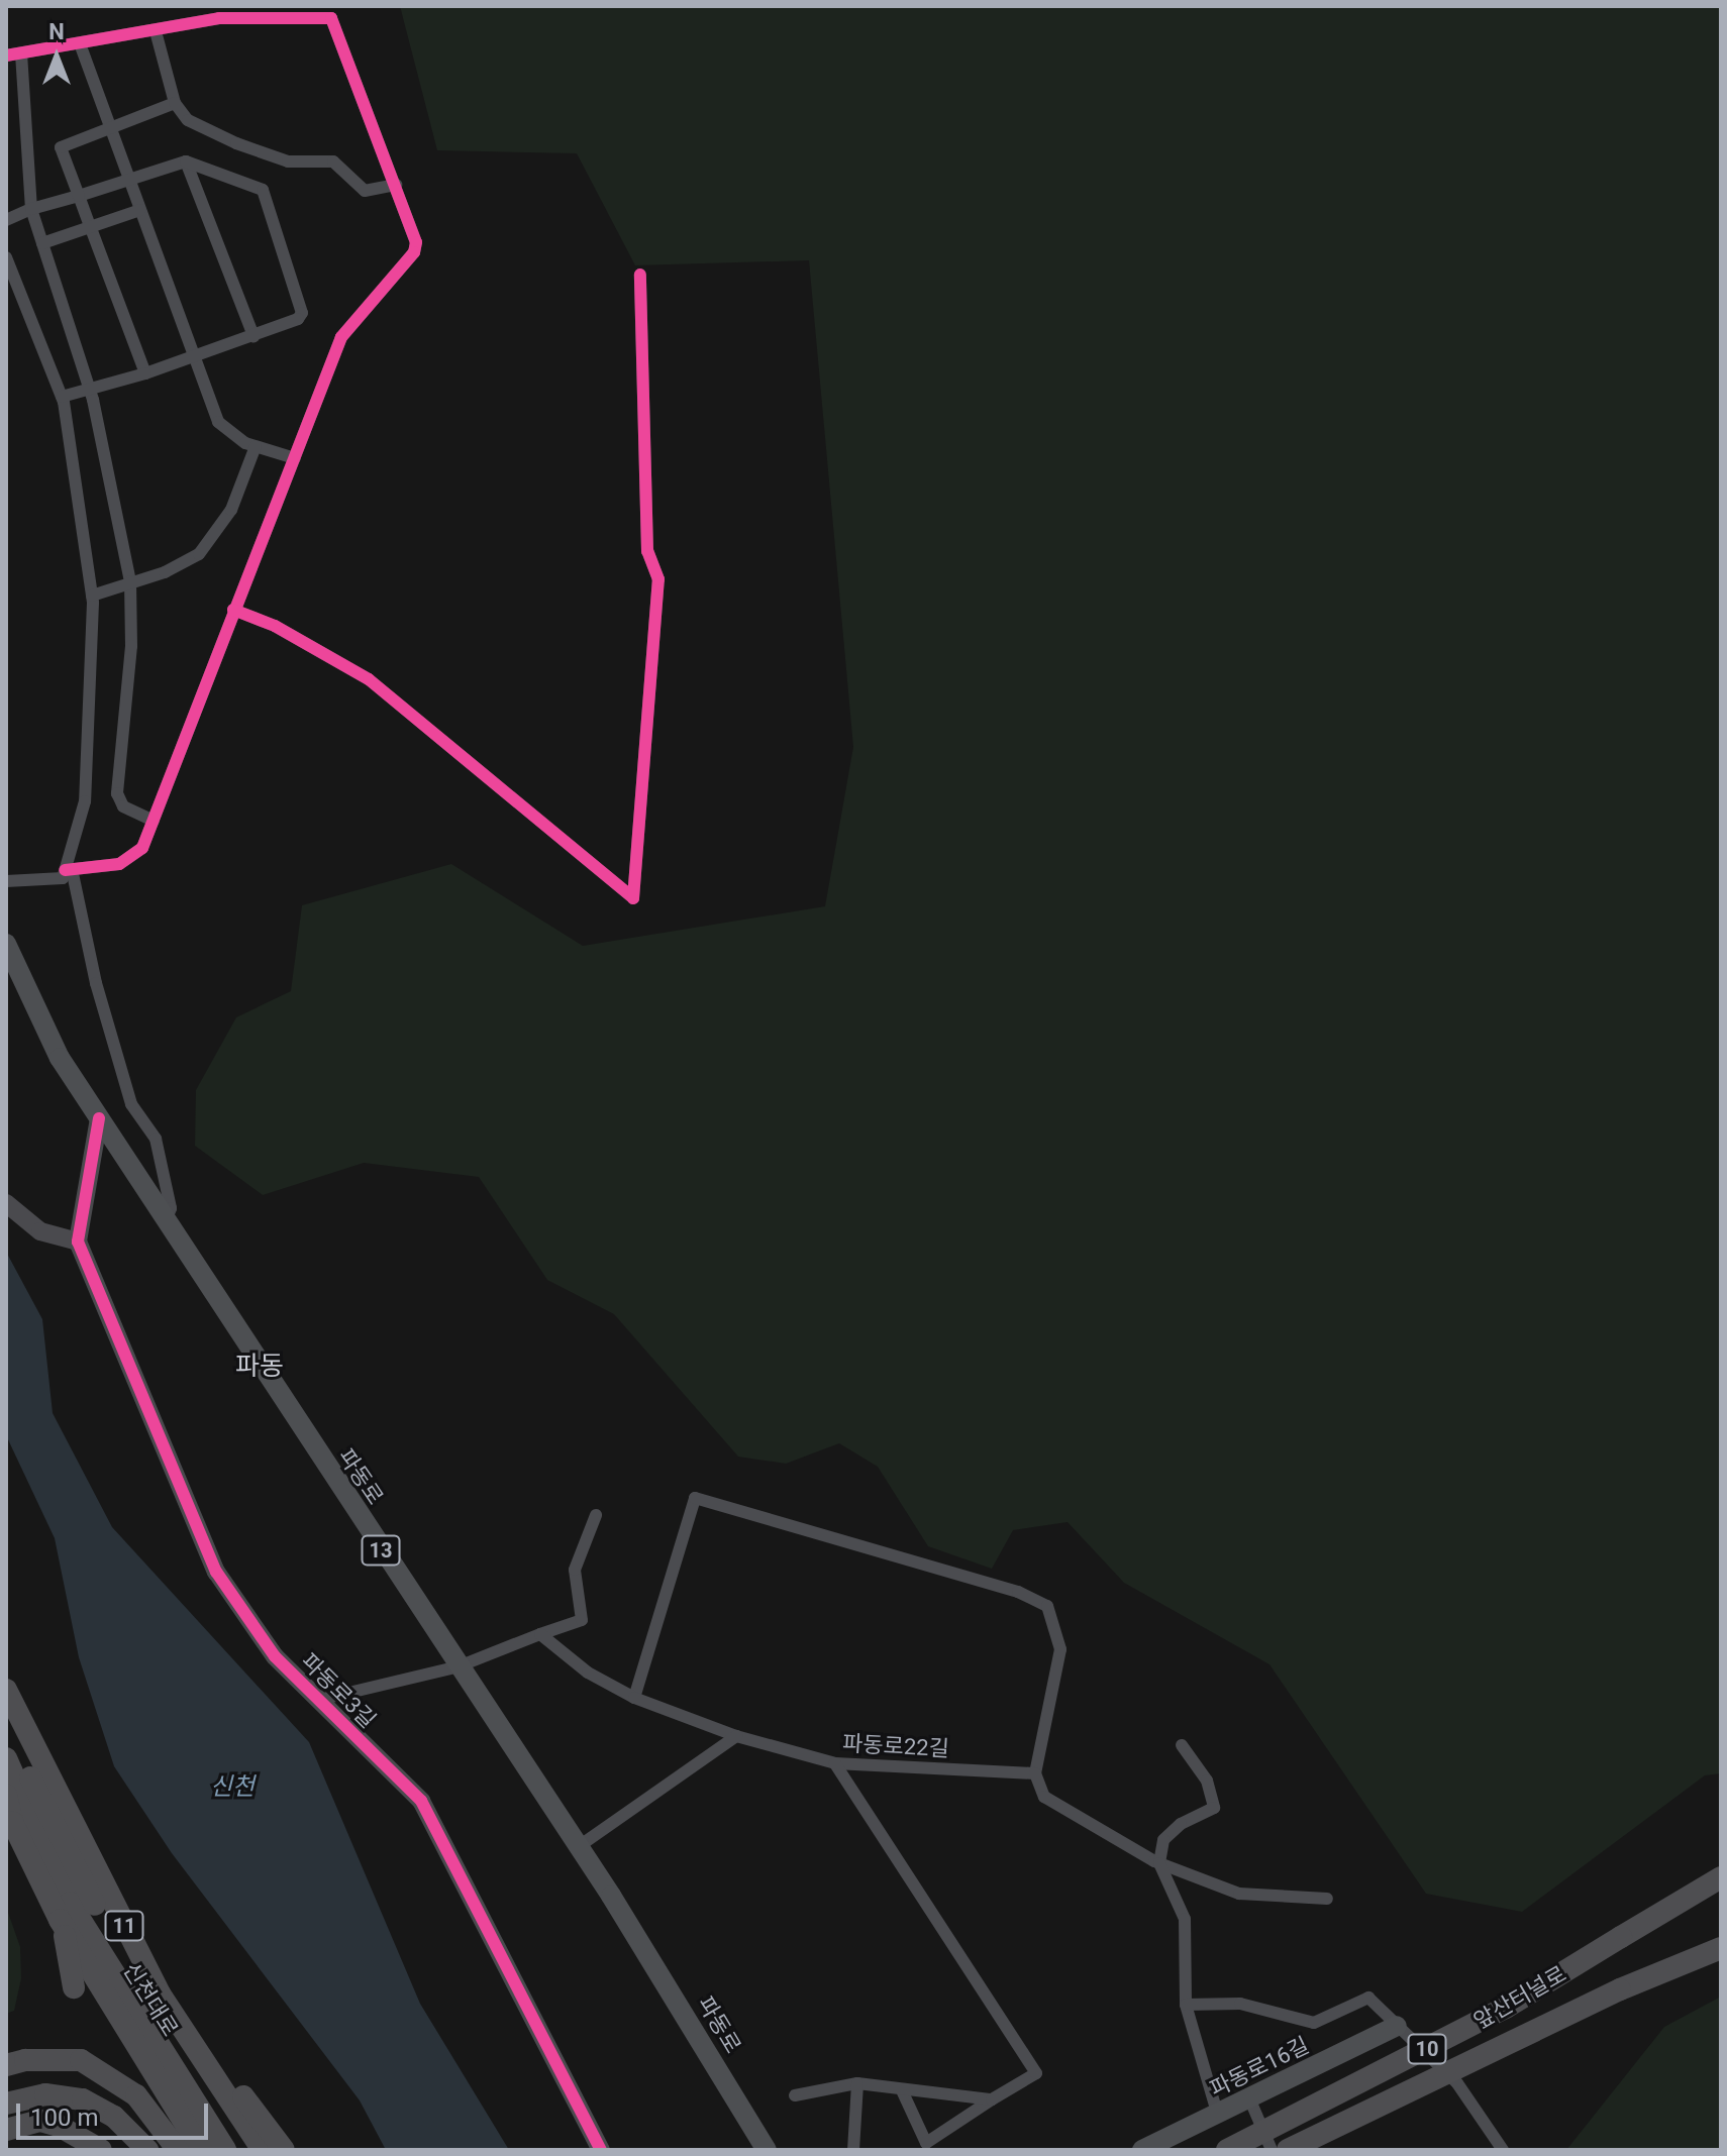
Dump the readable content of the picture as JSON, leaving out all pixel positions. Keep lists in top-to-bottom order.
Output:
{
  "streets": {
    "highway": [
      "11",
      "앞산터널로",
      "신천대로",
      "10"
    ],
    "main road": ["파동로", "13", "파동로16길"],
    "street": ["파동로3길", "파동로22길"]
  },
  "districts": ["파동"],
  "water": ["신천"],
  "scale_bar": "100 m",
  "north": "top"
}
